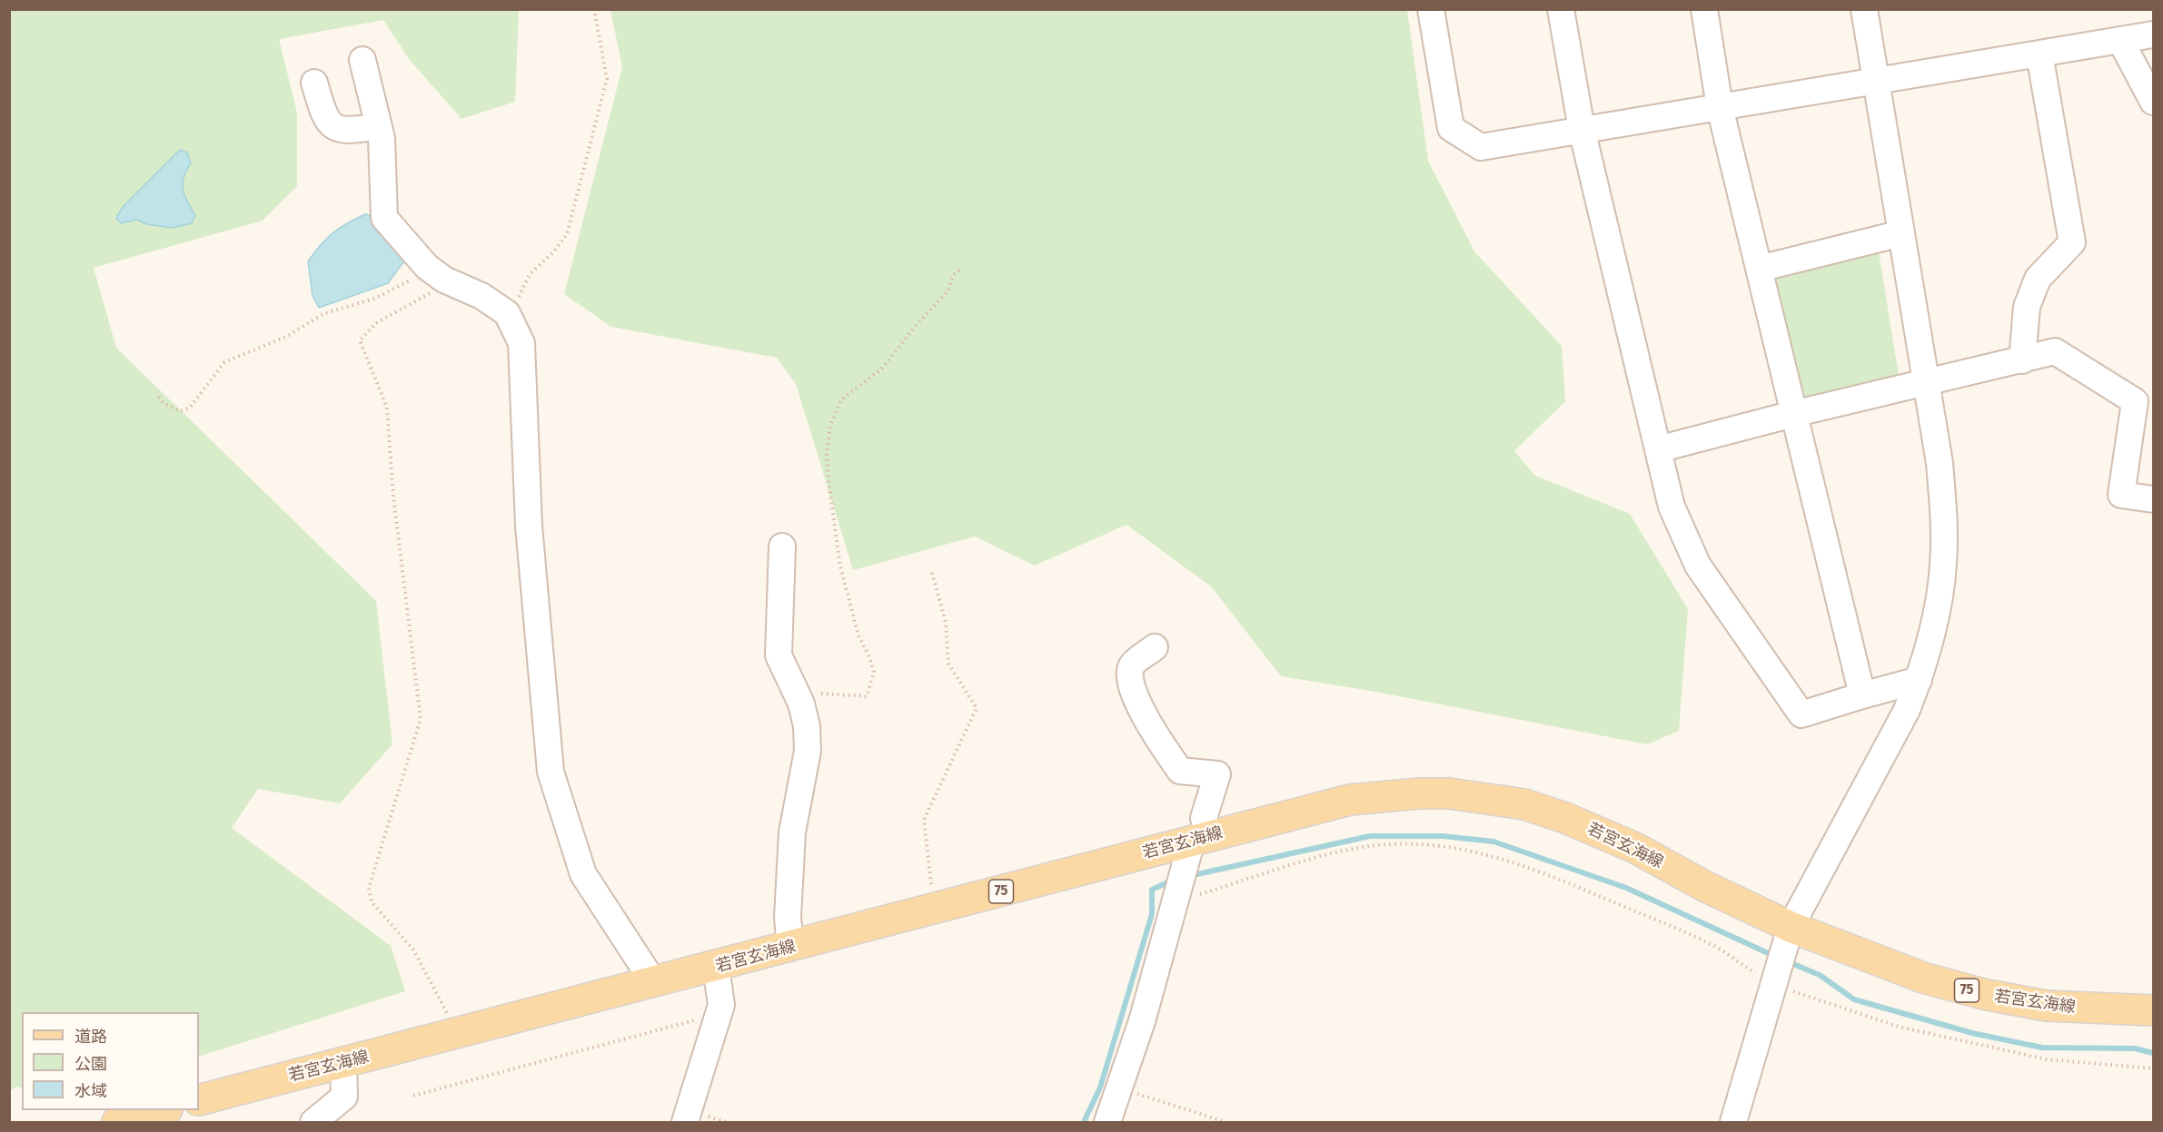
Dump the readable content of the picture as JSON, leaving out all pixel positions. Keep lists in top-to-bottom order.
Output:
{
  "streets": {
    "main road": ["若宮玄海線", "75"]
  },
  "legend": ["道路", "公園", "水域"]
}
